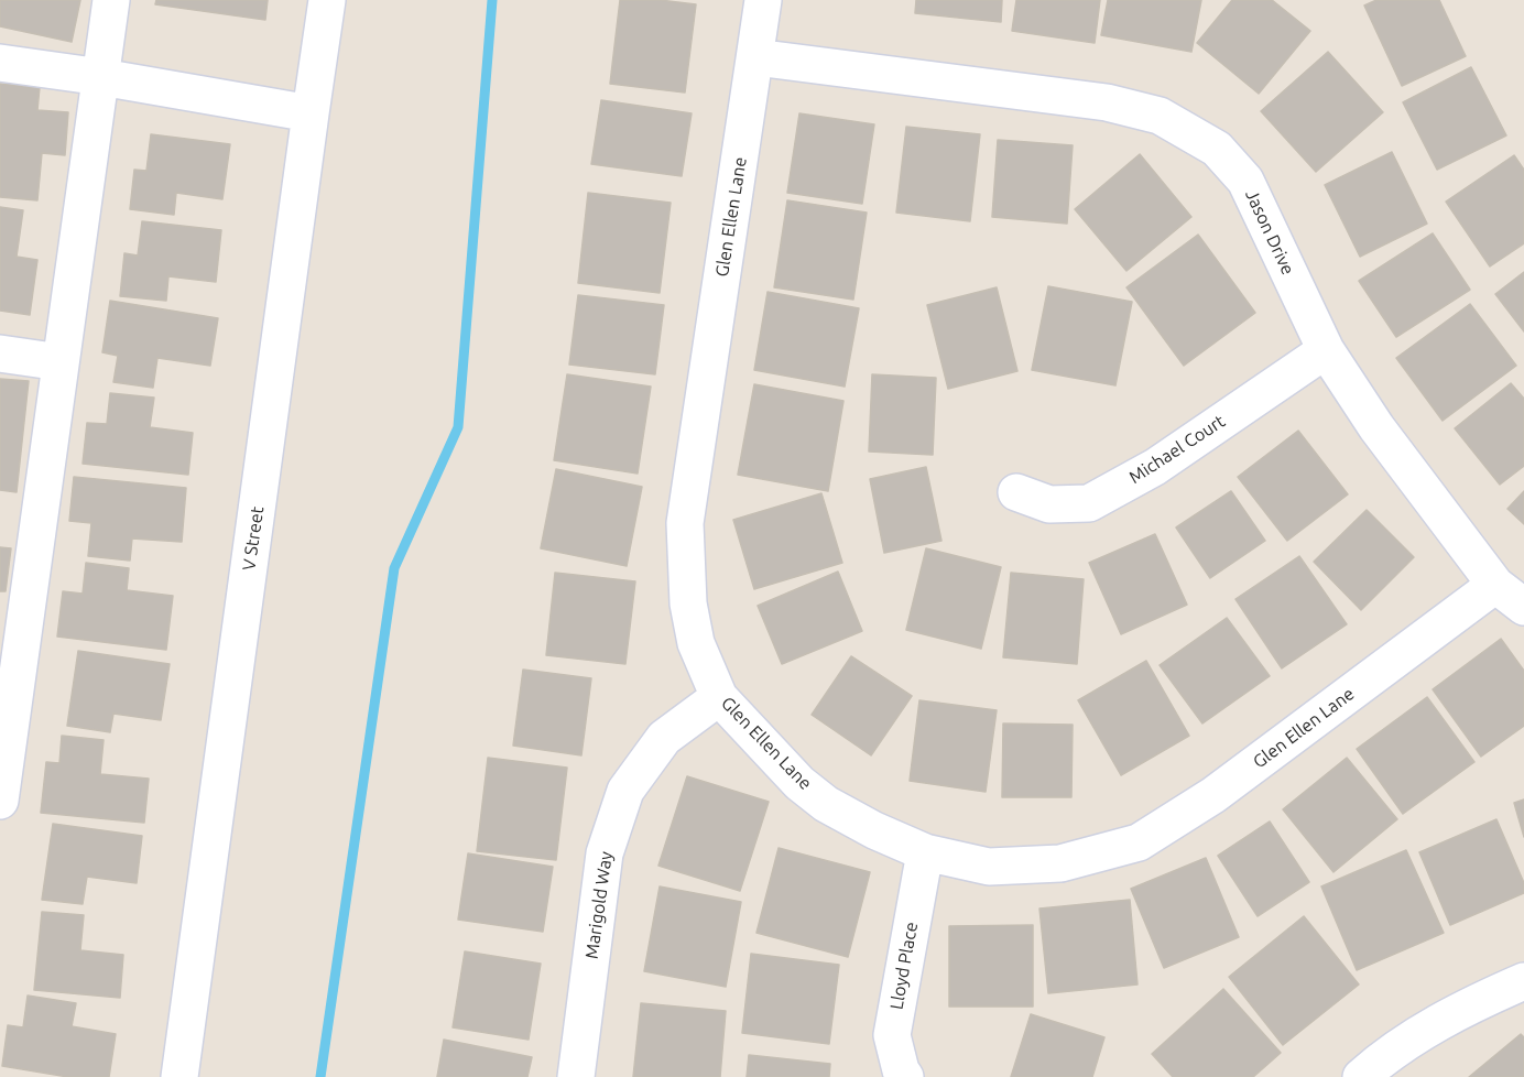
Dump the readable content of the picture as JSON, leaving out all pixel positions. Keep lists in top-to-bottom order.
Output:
{
  "streets": {
    "street": [
      "Glen Ellen Lane",
      "Jason Drive",
      "Michael Court",
      "V Street",
      "Marigold Way",
      "Lloyd Place"
    ]
  },
  "crossings": [
    ["Glen Ellen Lane", "Jason Drive"],
    ["Glen Ellen Lane", "Marigold Way"],
    ["Glen Ellen Lane", "Lloyd Place"],
    ["Jason Drive", "Michael Court"]
  ]
}
